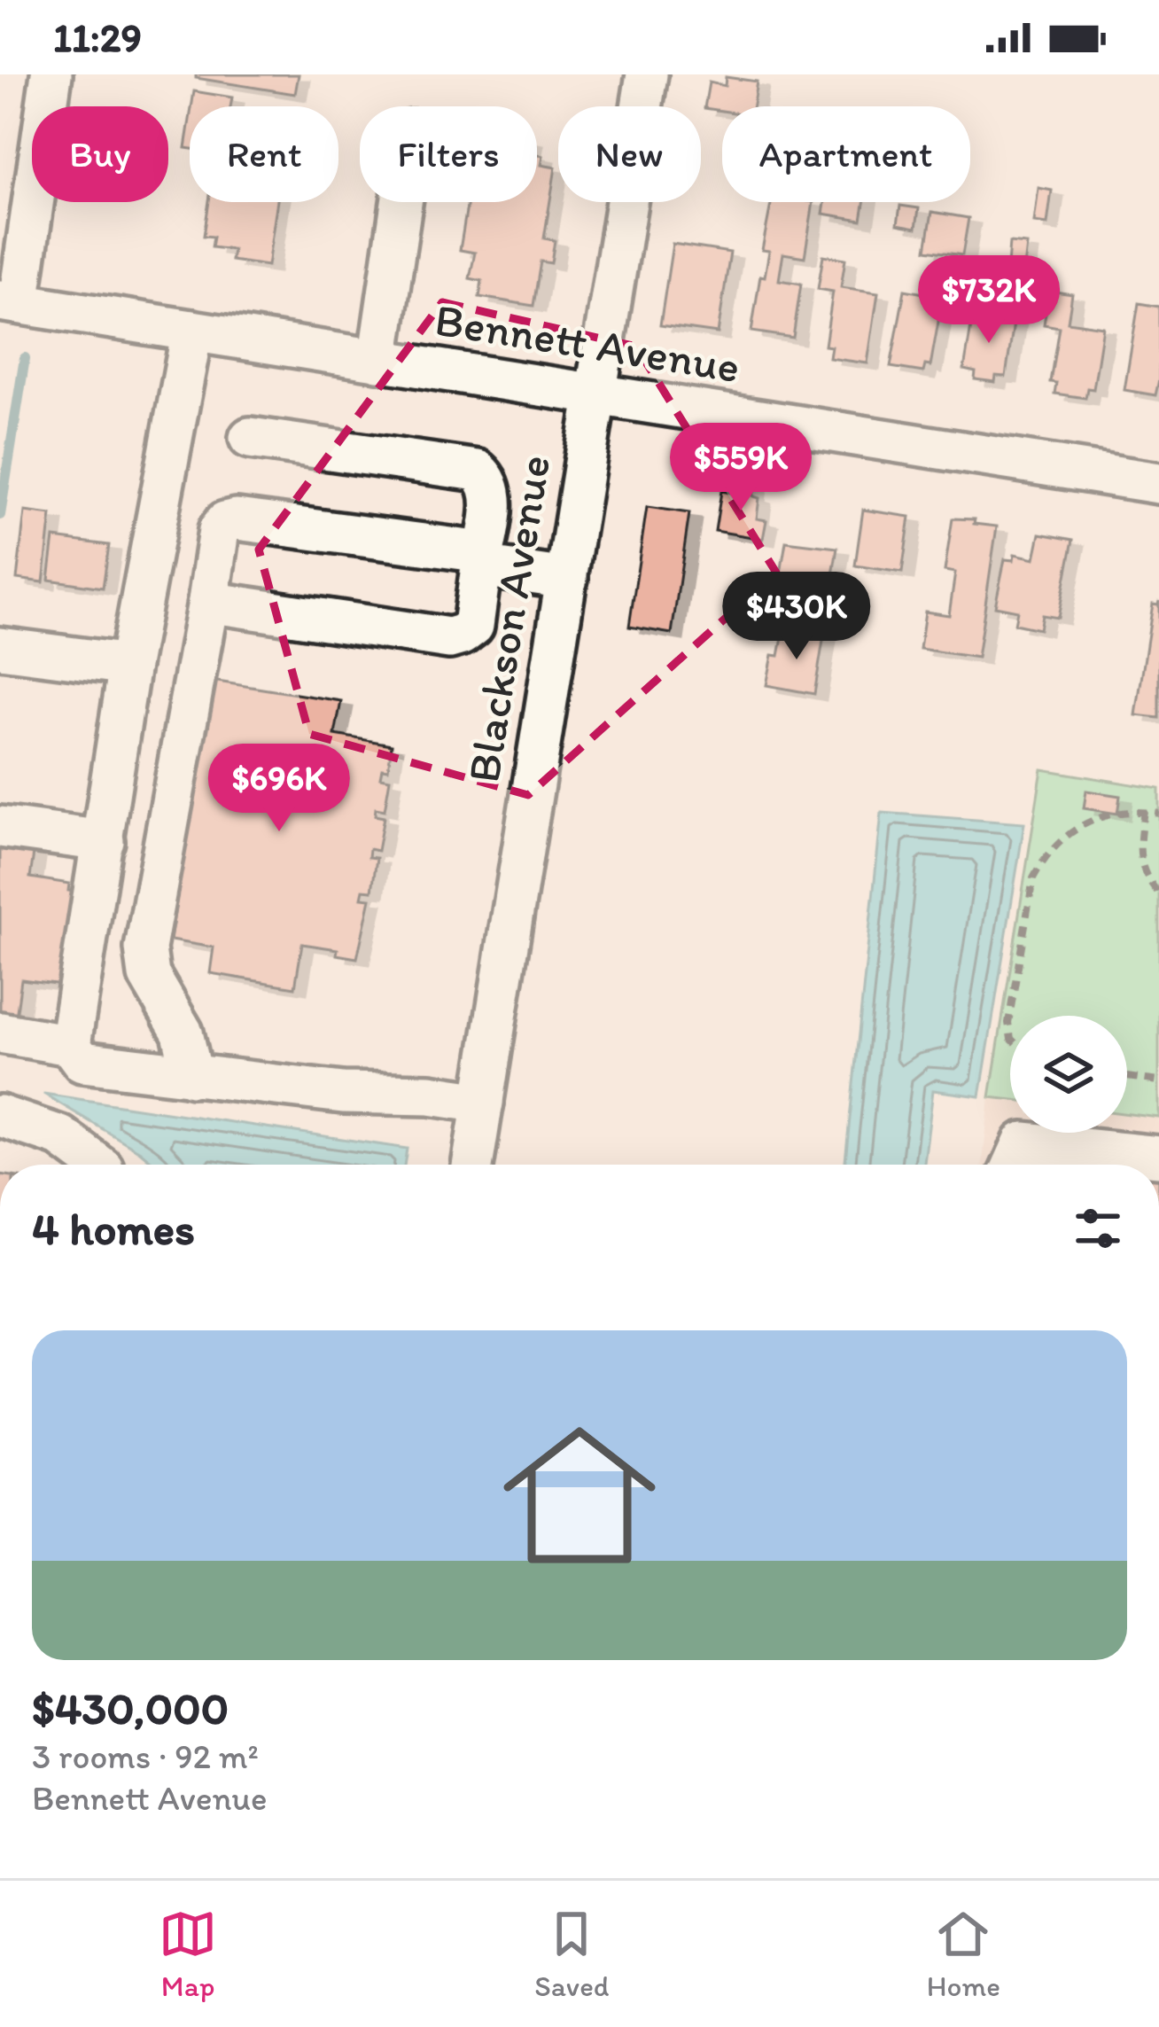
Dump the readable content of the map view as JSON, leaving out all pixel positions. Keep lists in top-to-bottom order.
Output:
{
  "streets": {
    "street": ["Bennett Avenue", "Blackson Avenue"]
  },
  "crossings": [
    ["Bennett Avenue", "Blackson Avenue"]
  ],
  "page": {
    "status": "11:29",
    "chip": [
      "Buy",
      "Rent",
      "Filters",
      "New",
      "Apartment"
    ],
    "price": [
      "$732K",
      "$559K",
      "$430K",
      "$696K"
    ],
    "heading": "4 homes",
    "list": [
      {
        "name": "$430,000",
        "note": "3 rooms · 92 m² · Bennett Avenue"
      }
    ],
    "tabs": ["Map", "Saved", "Home"]
  }
}
